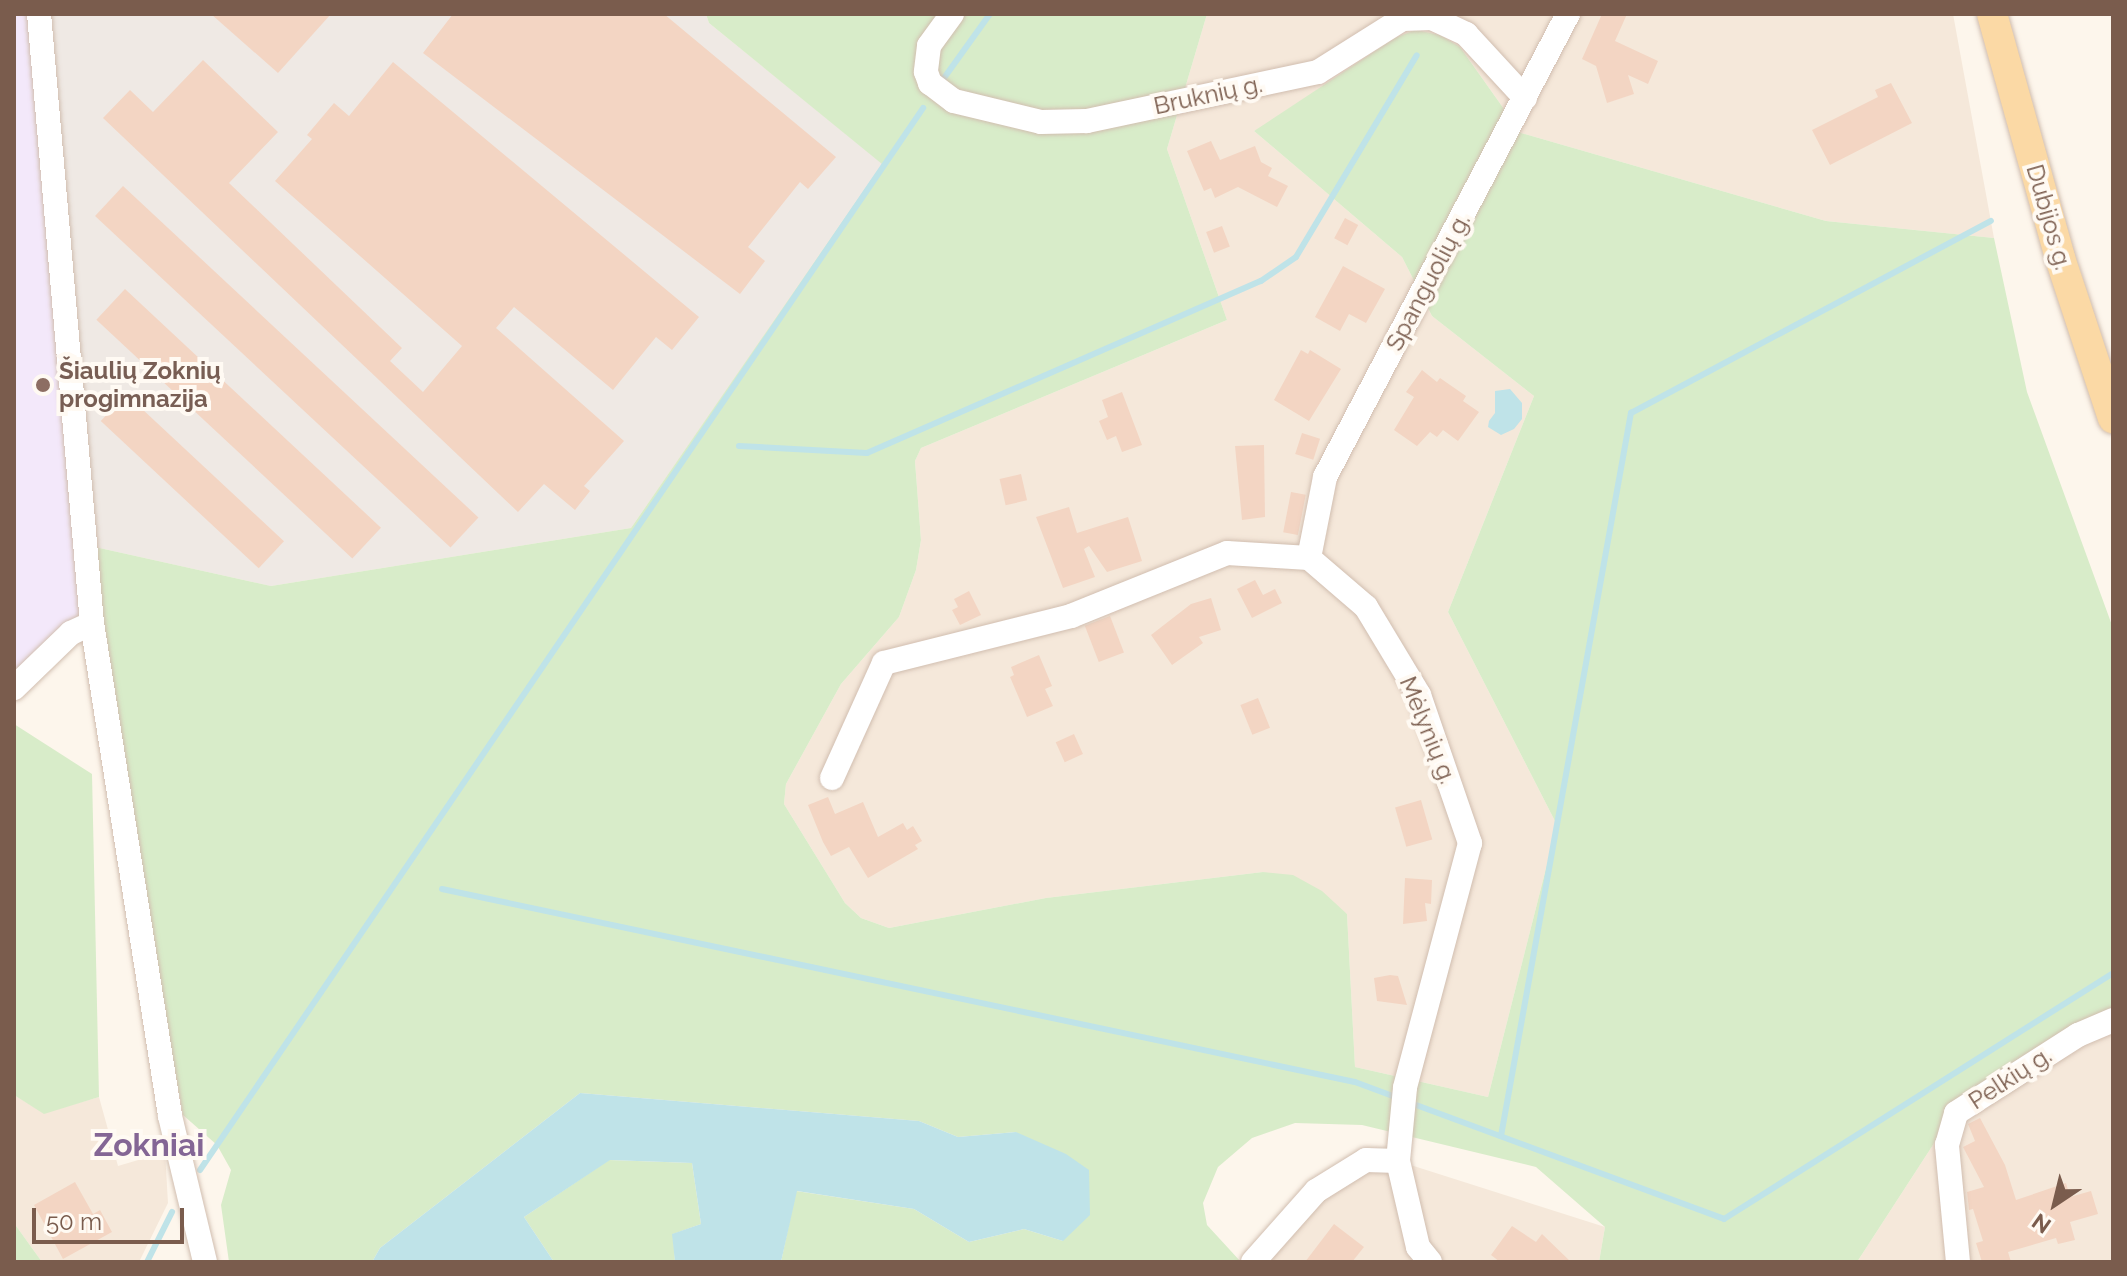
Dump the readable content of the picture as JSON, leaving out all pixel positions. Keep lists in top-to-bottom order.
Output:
{
  "streets": {
    "main road": ["Dubijos g."],
    "street": [
      "Bruknių g.",
      "Spanguolių g.",
      "Mėlynių g.",
      "Pelkių g."
    ]
  },
  "crossings": [
    ["Bruknių g.", "Spanguolių g."],
    ["Spanguolių g.", "Mėlynių g."]
  ],
  "districts": ["Zokniai"],
  "places": ["Šiaulių Zoknių progimnazija"],
  "scale_bar": "50 m",
  "north": "bottom left"
}
